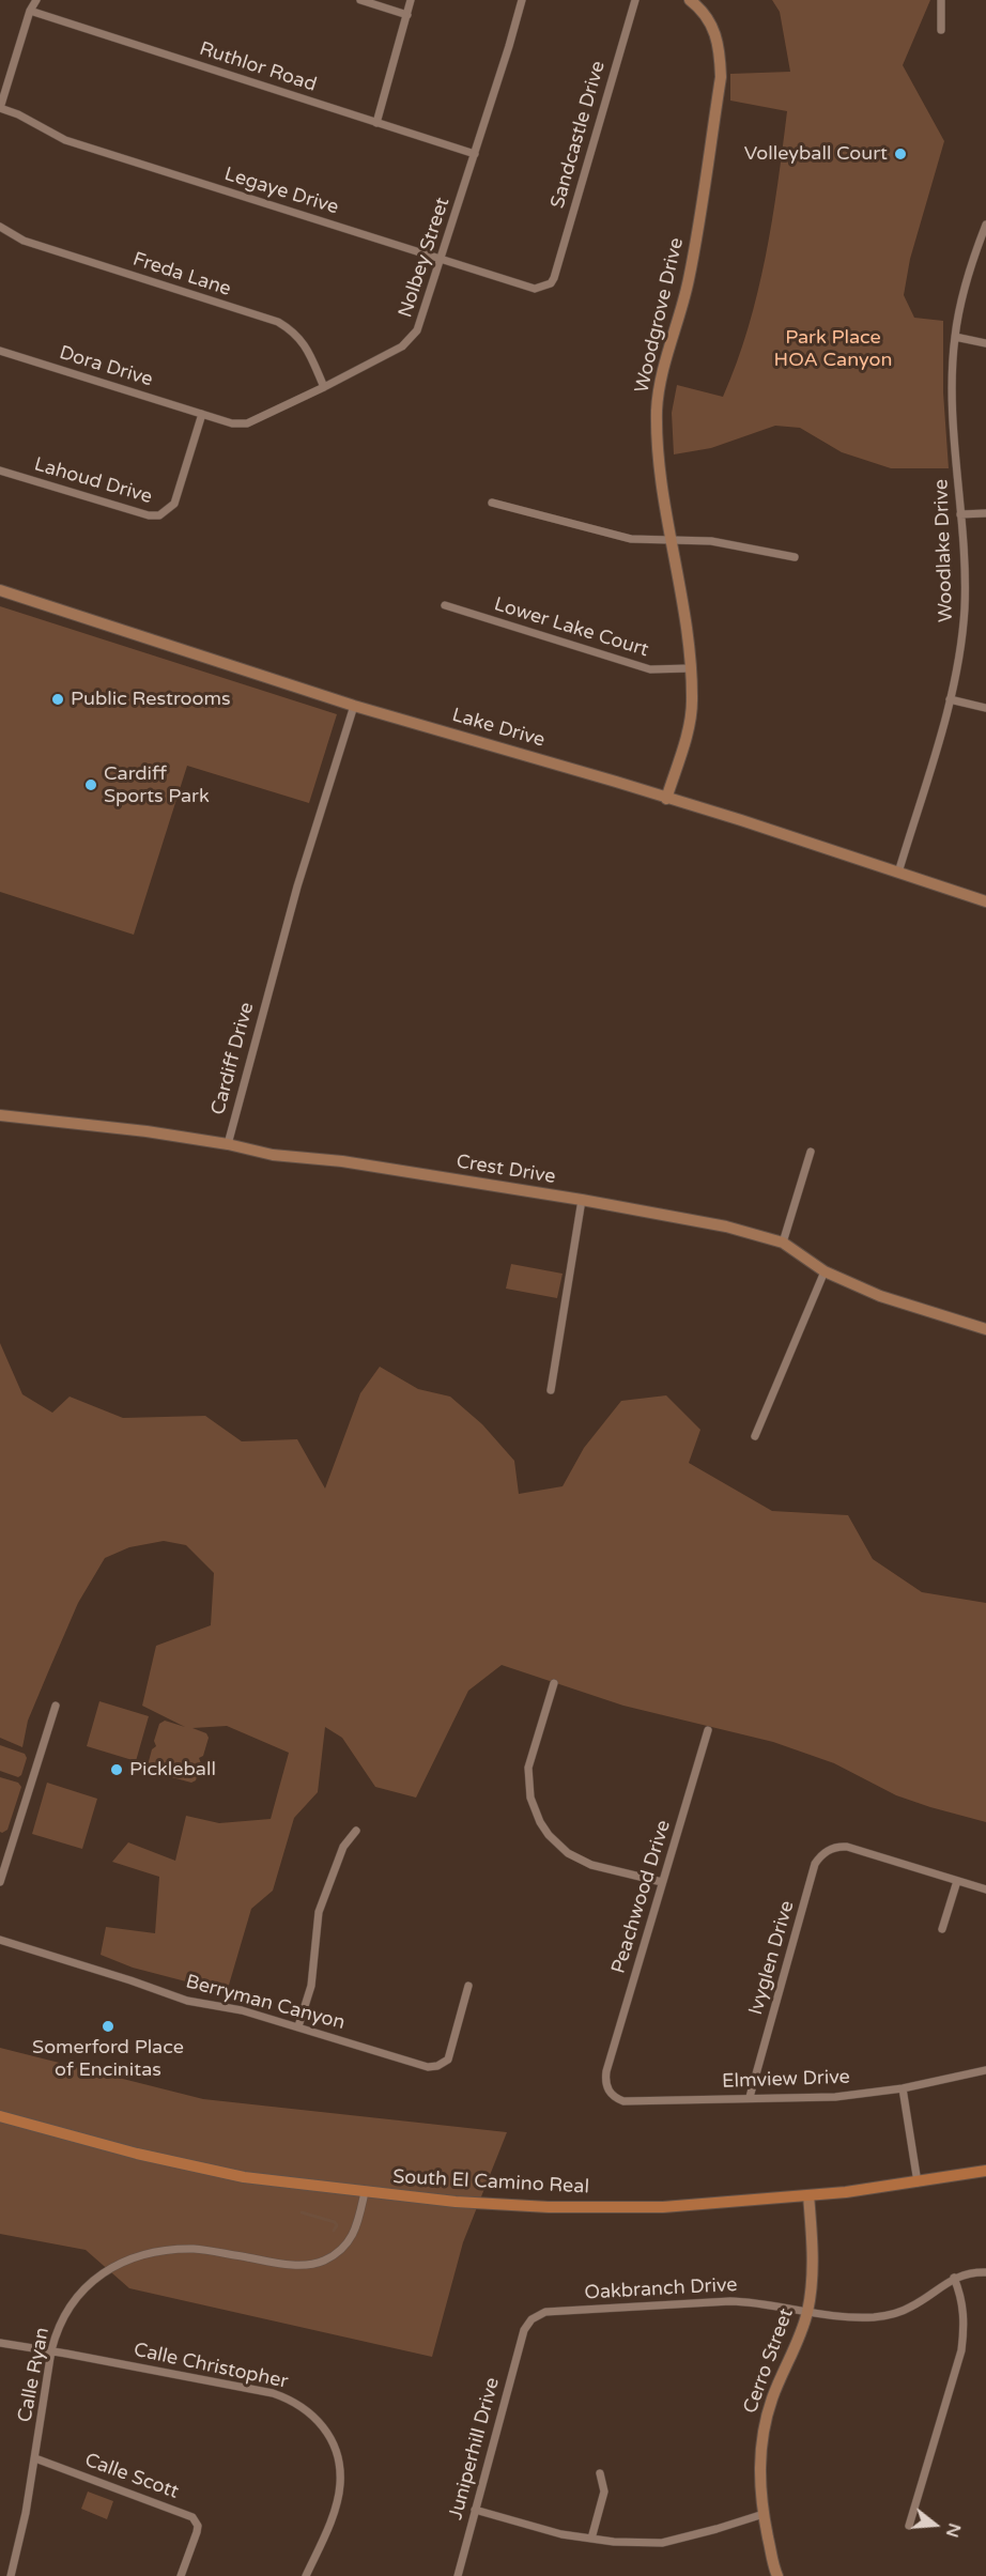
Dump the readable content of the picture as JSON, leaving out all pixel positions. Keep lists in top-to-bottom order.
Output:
{
  "streets": {
    "main road": ["South El Camino Real"],
    "street": [
      "Ruthlor Road",
      "Sandcastle Drive",
      "Legaye Drive",
      "Nolbey Street",
      "Freda Lane",
      "Woodgrove Drive",
      "Dora Drive",
      "Lahoud Drive",
      "Woodlake Drive",
      "Lower Lake Court",
      "Lake Drive",
      "Cardiff Drive",
      "Crest Drive",
      "Peachwood Drive",
      "Ivyglen Drive",
      "Berryman Canyon",
      "Elmview Drive",
      "Oakbranch Drive",
      "Cerro Street",
      "Calle Christopher",
      "Calle Ryan",
      "Juniperhill Drive",
      "Calle Scott"
    ]
  },
  "crossings": [
    ["Ruthlor Road", "Nolbey Street"],
    ["Sandcastle Drive", "Legaye Drive"],
    ["Legaye Drive", "Nolbey Street"],
    ["Nolbey Street", "Freda Lane"],
    ["Nolbey Street", "Dora Drive"],
    ["Nolbey Street", "Lahoud Drive"],
    ["Woodgrove Drive", "Lower Lake Court"],
    ["Woodgrove Drive", "Lake Drive"],
    ["Dora Drive", "Lahoud Drive"],
    ["Woodlake Drive", "Lake Drive"],
    ["Lake Drive", "Cardiff Drive"],
    ["Cardiff Drive", "Crest Drive"],
    ["Peachwood Drive", "Elmview Drive"],
    ["Ivyglen Drive", "Elmview Drive"],
    ["South El Camino Real", "Cerro Street"],
    ["South El Camino Real", "Calle Ryan"],
    ["Oakbranch Drive", "Cerro Street"],
    ["Oakbranch Drive", "Juniperhill Drive"],
    ["Calle Christopher", "Calle Ryan"],
    ["Calle Ryan", "Calle Scott"]
  ],
  "parks": ["Park Place HOA Canyon"],
  "places": [
    "Volleyball Court",
    "Public Restrooms",
    "Cardiff Sports Park",
    "Pickleball",
    "Somerford Place of Encinitas"
  ],
  "north": "right"
}
